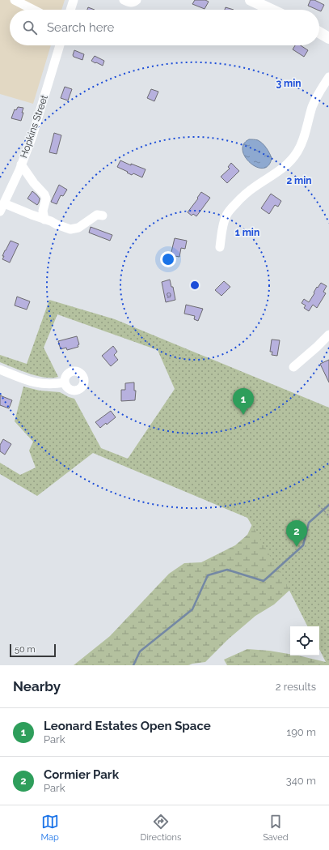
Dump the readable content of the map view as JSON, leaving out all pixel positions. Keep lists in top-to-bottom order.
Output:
{
  "streets": {
    "street": ["Hopkins Street"]
  },
  "house_numbers": ["9"],
  "scale_bar": "50 m",
  "page": {
    "search": "Search here",
    "pins": ["1", "2"],
    "scale": "50 m",
    "heading": ["Nearby", "2 results"],
    "list": [
      {
        "mark": "1",
        "name": "Leonard Estates Open Space",
        "note": "Park",
        "value": "190 m"
      },
      {
        "mark": "2",
        "name": "Cormier Park",
        "note": "Park",
        "value": "340 m"
      }
    ],
    "nav": ["Map", "Directions", "Saved"]
  },
  "rings": ["3 min", "2 min", "1 min"]
}
